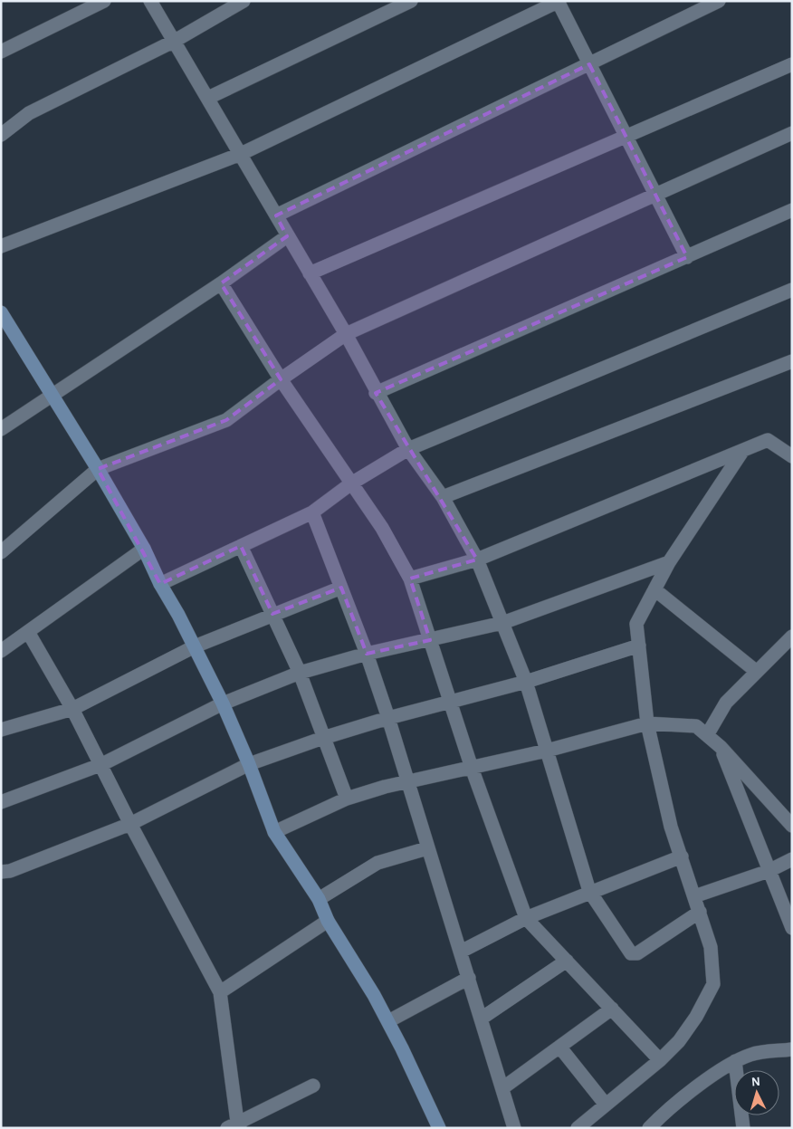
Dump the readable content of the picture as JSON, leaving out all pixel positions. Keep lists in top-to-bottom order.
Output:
{
  "north": "top"
}
